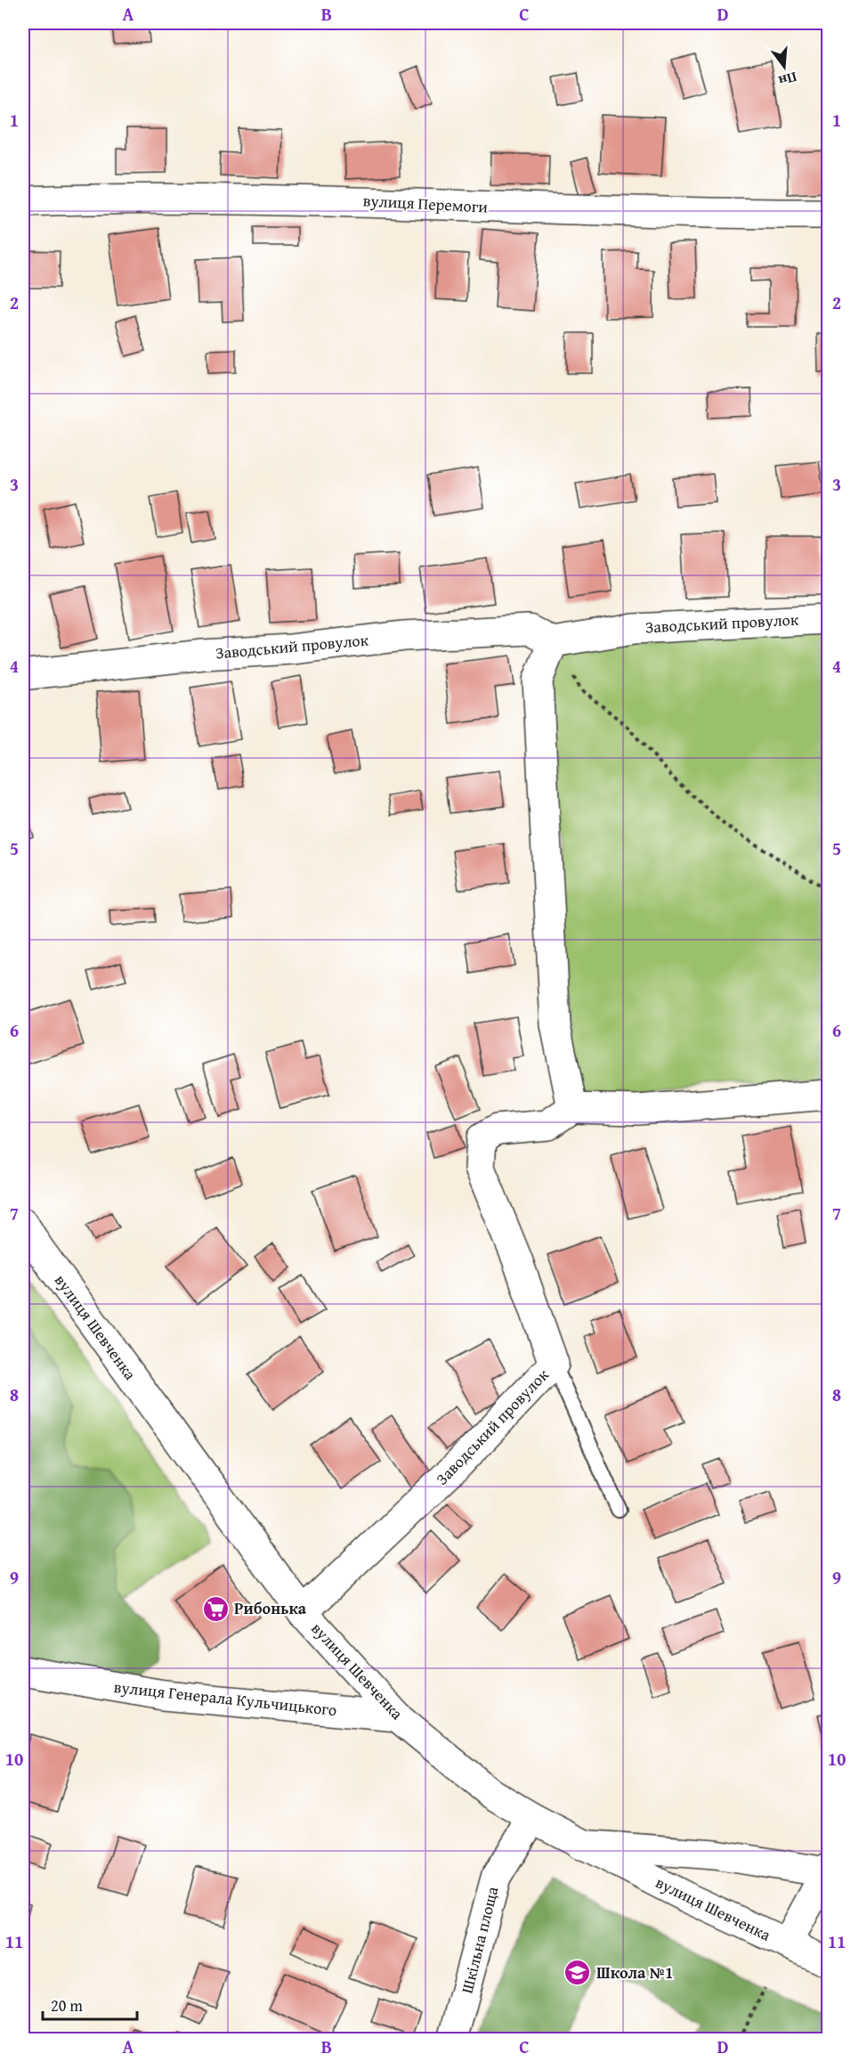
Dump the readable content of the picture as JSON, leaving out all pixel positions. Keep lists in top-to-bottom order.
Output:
{
  "streets": {
    "street": [
      "вулиця Перемоги",
      "Заводський провулок",
      "вулиця Шевченка",
      "вулиця Генерала Кульчицького",
      "Шкільна площа"
    ]
  },
  "crossings": [
    ["Заводський провулок", "вулиця Шевченка"],
    ["вулиця Шевченка", "вулиця Генерала Кульчицького"],
    ["вулиця Шевченка", "Шкільна площа"]
  ],
  "places": {
    "supermarket": ["Рибонька"],
    "school or university": ["Школа №1"]
  },
  "scale_bar": "20 m",
  "north": "bottom",
  "grid": {
    "columns": [
      "A",
      "B",
      "C",
      "D"
    ],
    "rows": [
      "1",
      "2",
      "3",
      "4",
      "5",
      "6",
      "7",
      "8",
      "9",
      "10",
      "11"
    ]
  }
}
